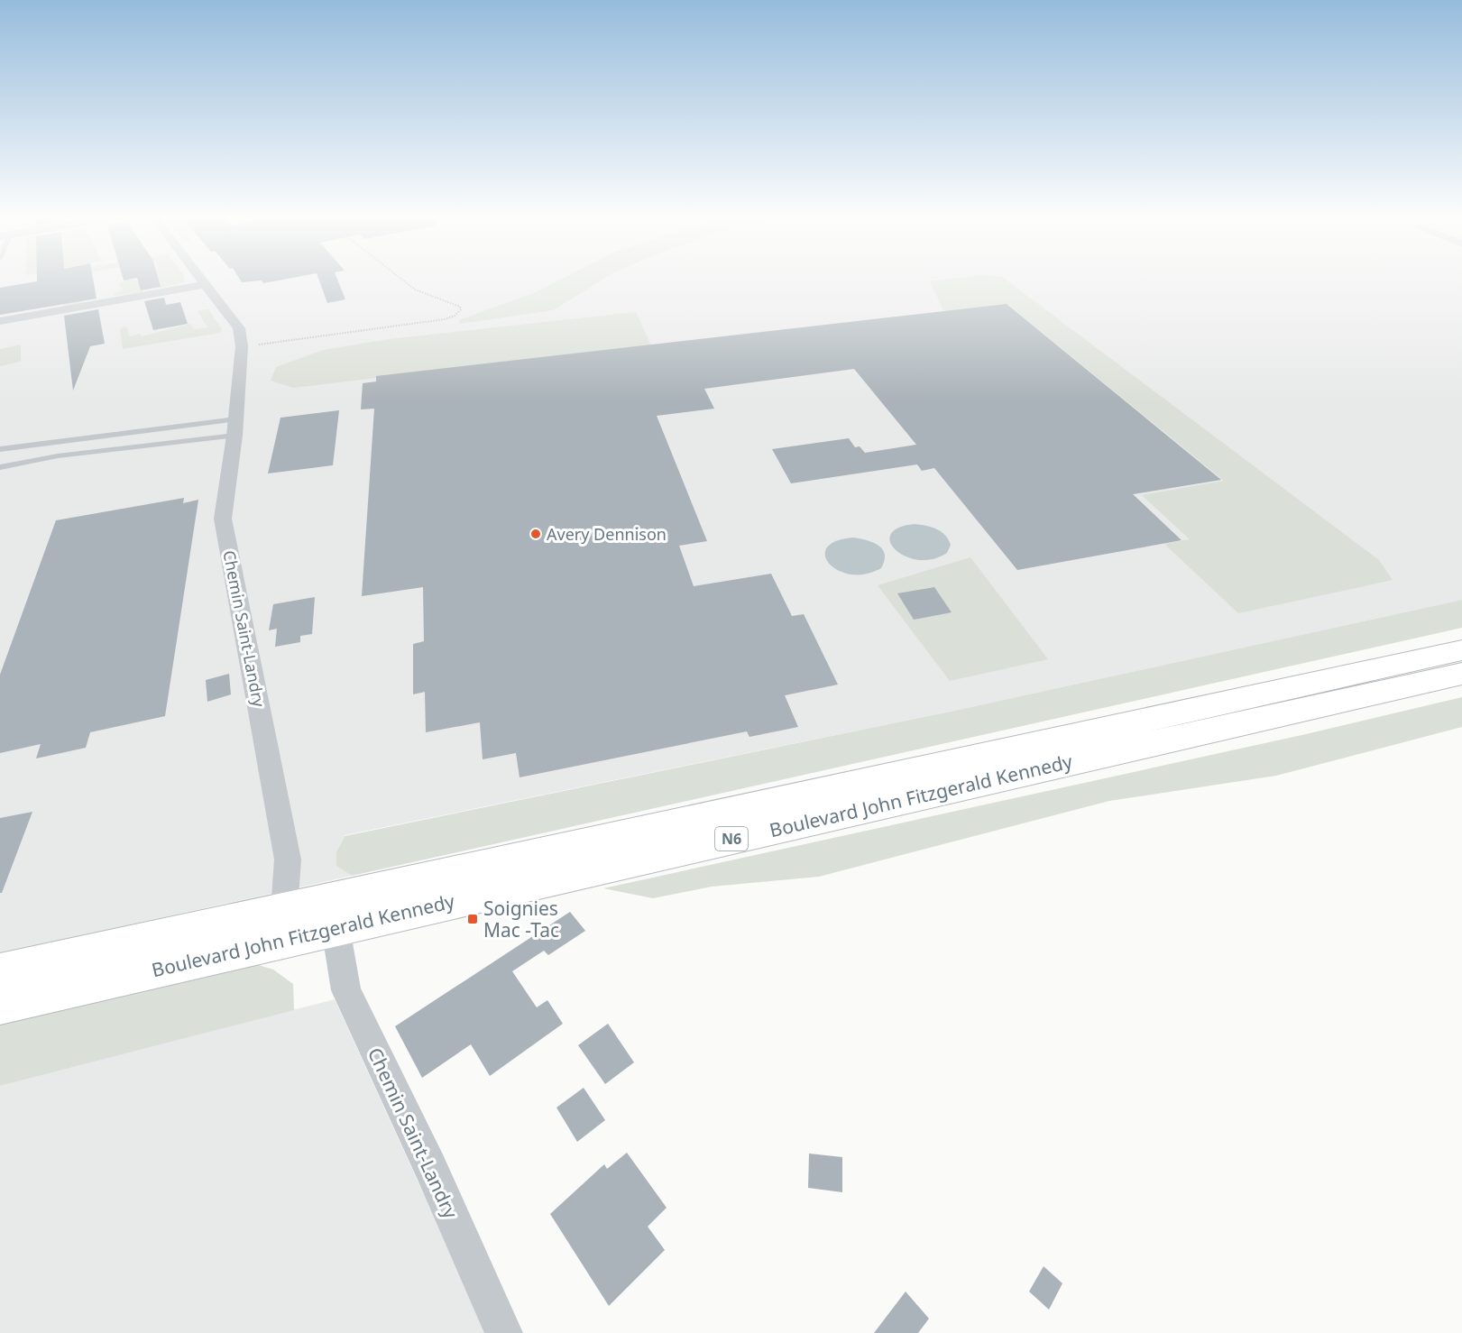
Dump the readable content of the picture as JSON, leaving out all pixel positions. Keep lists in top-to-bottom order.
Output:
{
  "streets": {
    "main road": ["Boulevard John Fitzgerald Kennedy", "N6"],
    "street": ["Chemin Saint-Landry"]
  },
  "crossings": [
    ["Chemin Saint-Landry", "Boulevard John Fitzgerald Kennedy"]
  ],
  "places": {
    "other": ["Avery Dennison"],
    "transit": ["Soignies Mac -Tac"]
  }
}
